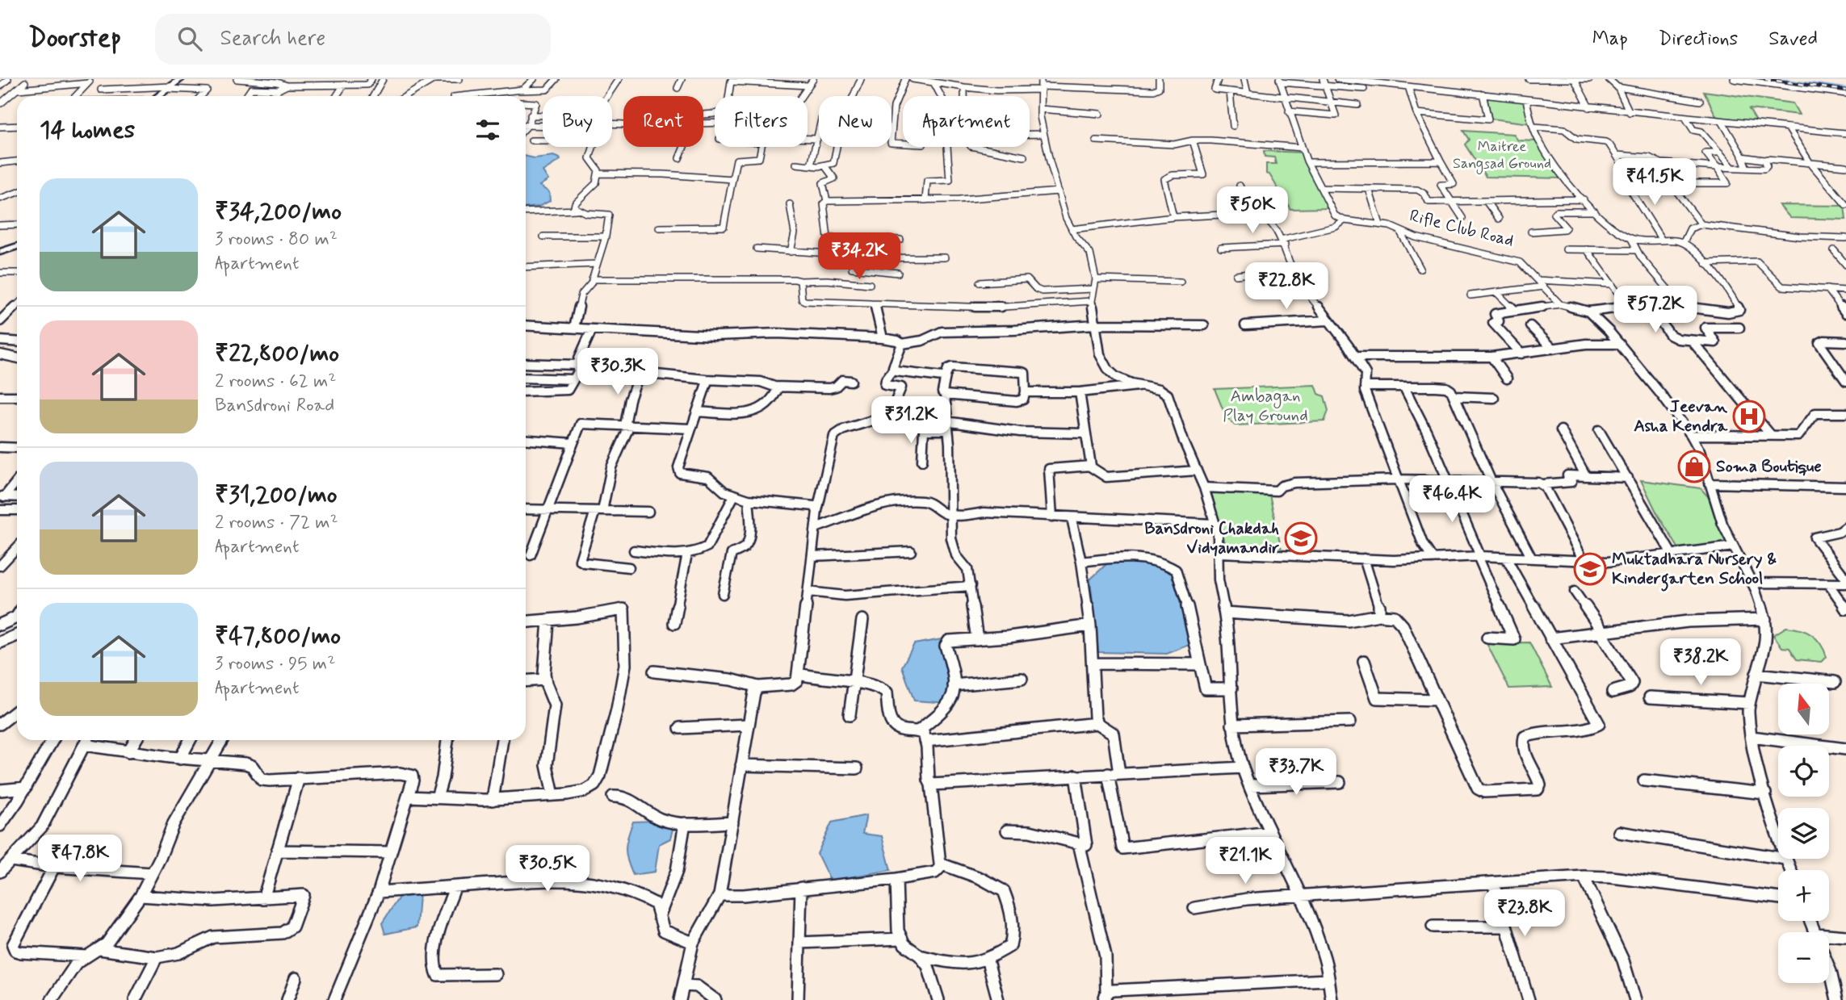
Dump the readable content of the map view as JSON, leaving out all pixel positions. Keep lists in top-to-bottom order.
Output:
{
  "streets": {
    "street": ["Rifle Club Road"]
  },
  "parks": ["Maitree Sangsad Ground", "Ambagan Play Ground"],
  "places": {
    "hospital": ["Jeevan Asha Kendra"],
    "shop": ["Soma Boutique"],
    "school or university": ["Bansdroni Chakdah Vidyamandir", "Muktadhara Nursery & Kindergarten School"]
  },
  "north": "top",
  "page": {
    "header": "Doorstep",
    "search": "Search here",
    "nav": ["Map", "Directions", "Saved"],
    "chip": [
      "Buy",
      "Rent",
      "Filters",
      "New",
      "Apartment"
    ],
    "heading": "14 homes",
    "price": [
      "₹41.5K",
      "₹50K",
      "₹34.2K",
      "₹22.8K",
      "₹57.2K",
      "₹30.3K",
      "₹31.2K",
      "₹46.4K",
      "₹38.2K",
      "₹33.7K",
      "₹47.8K",
      "₹21.1K",
      "₹30.5K",
      "₹23.8K"
    ],
    "list": [
      {
        "name": "₹34,200/mo",
        "note": "3 rooms · 80 m² · Apartment"
      },
      {
        "name": "₹22,800/mo",
        "note": "2 rooms · 62 m² · Bansdroni Road"
      },
      {
        "name": "₹31,200/mo",
        "note": "2 rooms · 72 m² · Apartment"
      },
      {
        "name": "₹47,800/mo",
        "note": "3 rooms · 95 m² · Apartment"
      }
    ],
    "map_buttons": ["+", "−"]
  }
}
